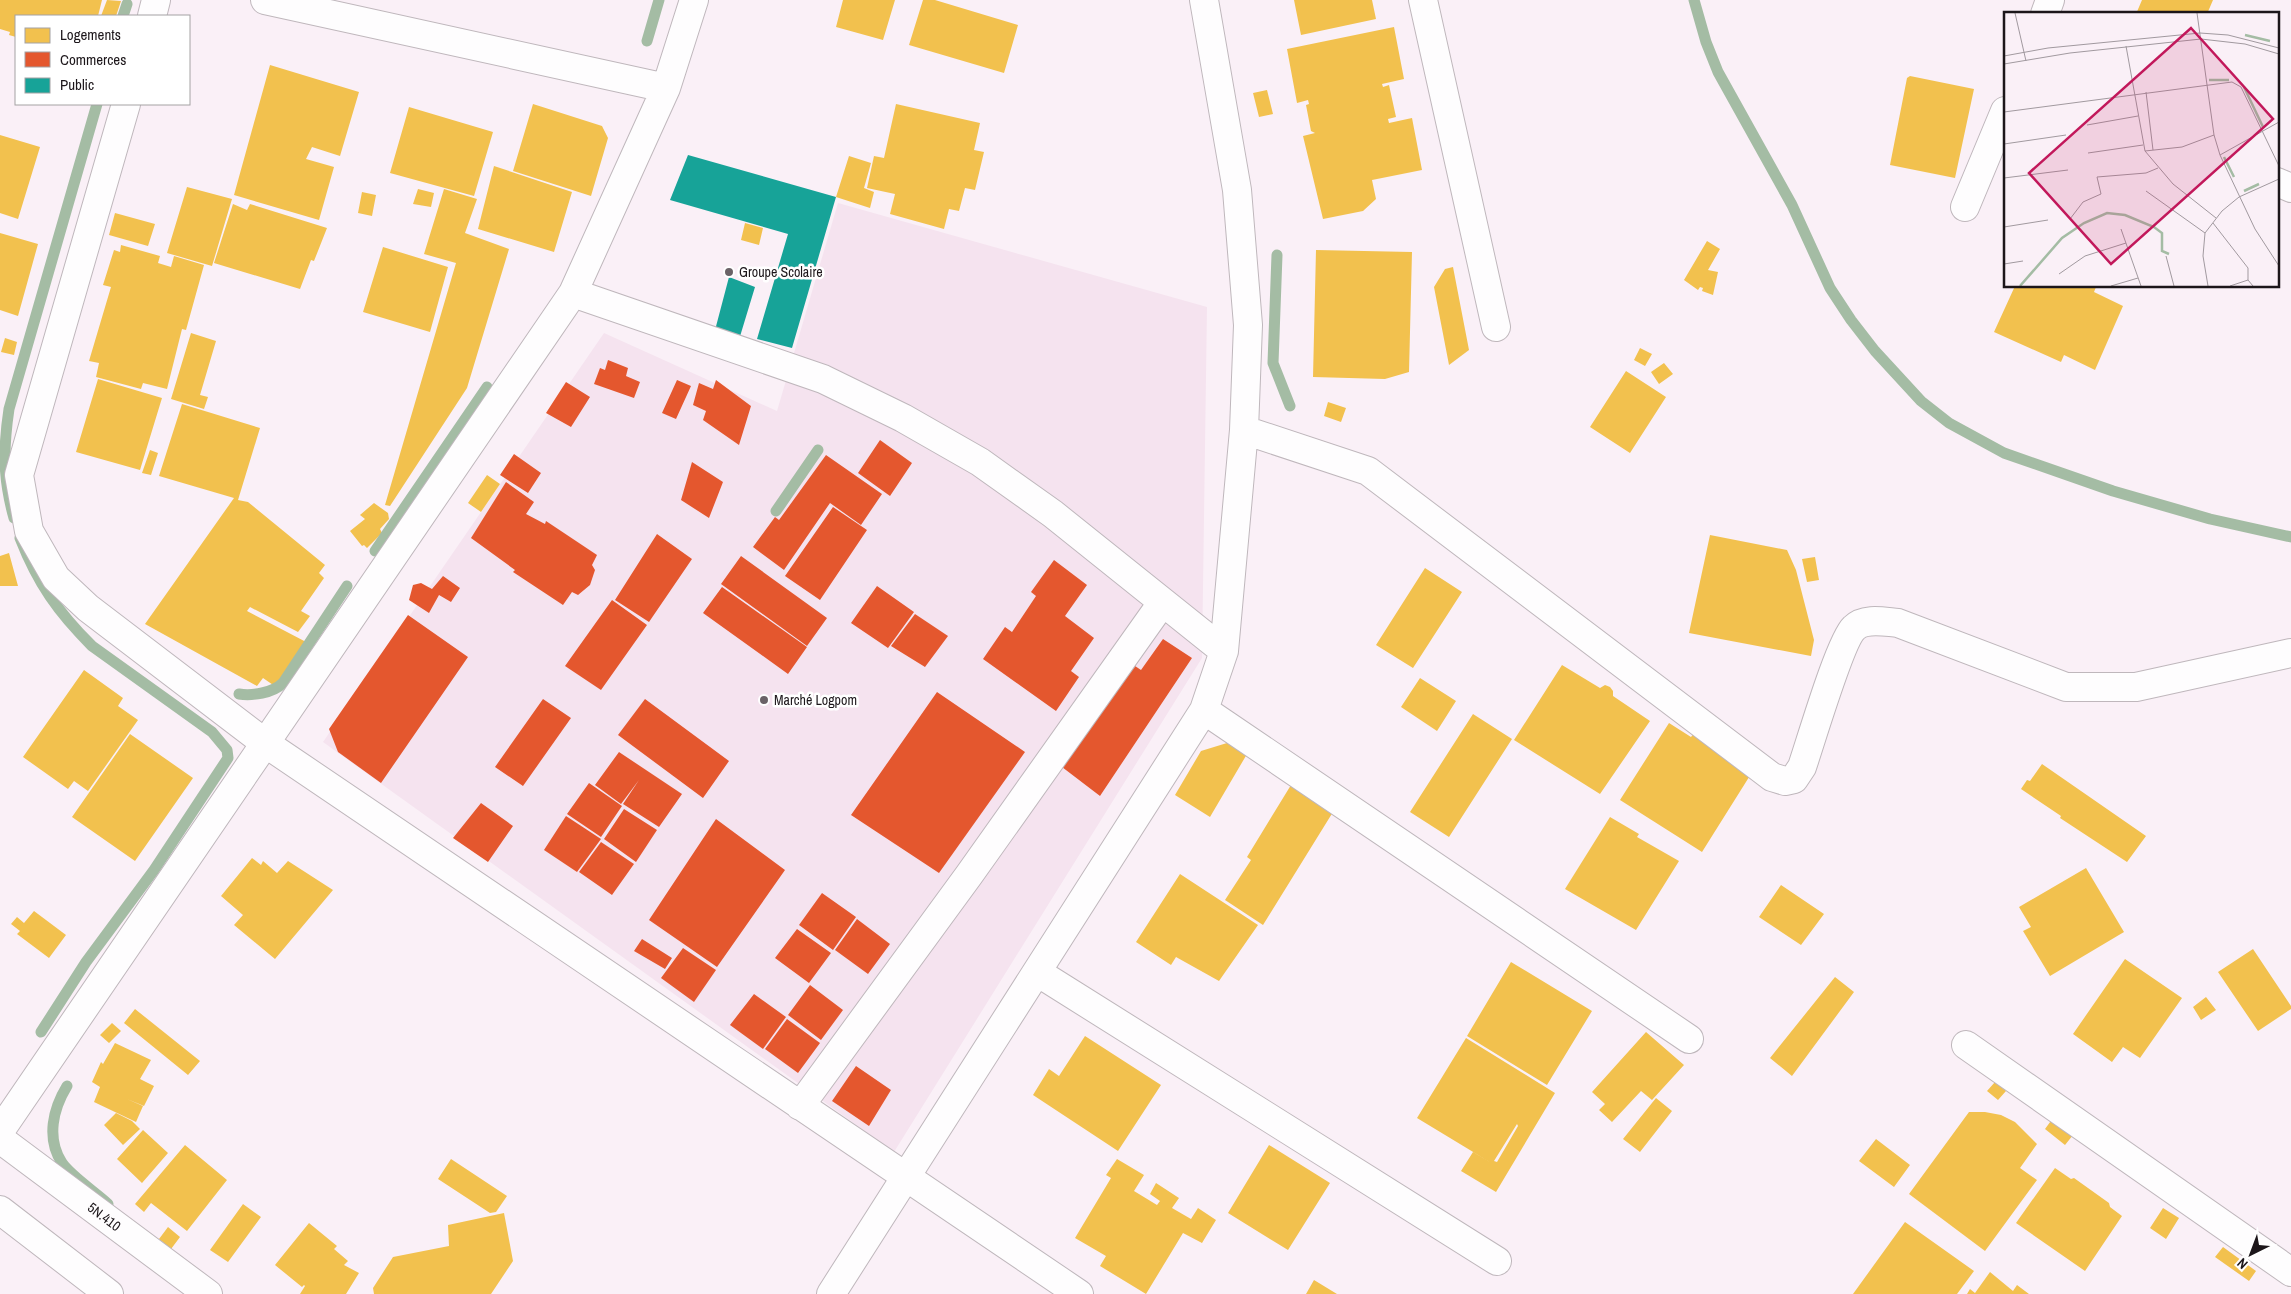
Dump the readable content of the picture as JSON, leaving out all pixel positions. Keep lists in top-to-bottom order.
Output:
{
  "streets": {
    "street": ["5N.410"]
  },
  "places": ["Groupe Scolaire", "Marché Logpom"],
  "legend": ["Logements", "Commerces", "Public"],
  "north": "bottom left"
}
